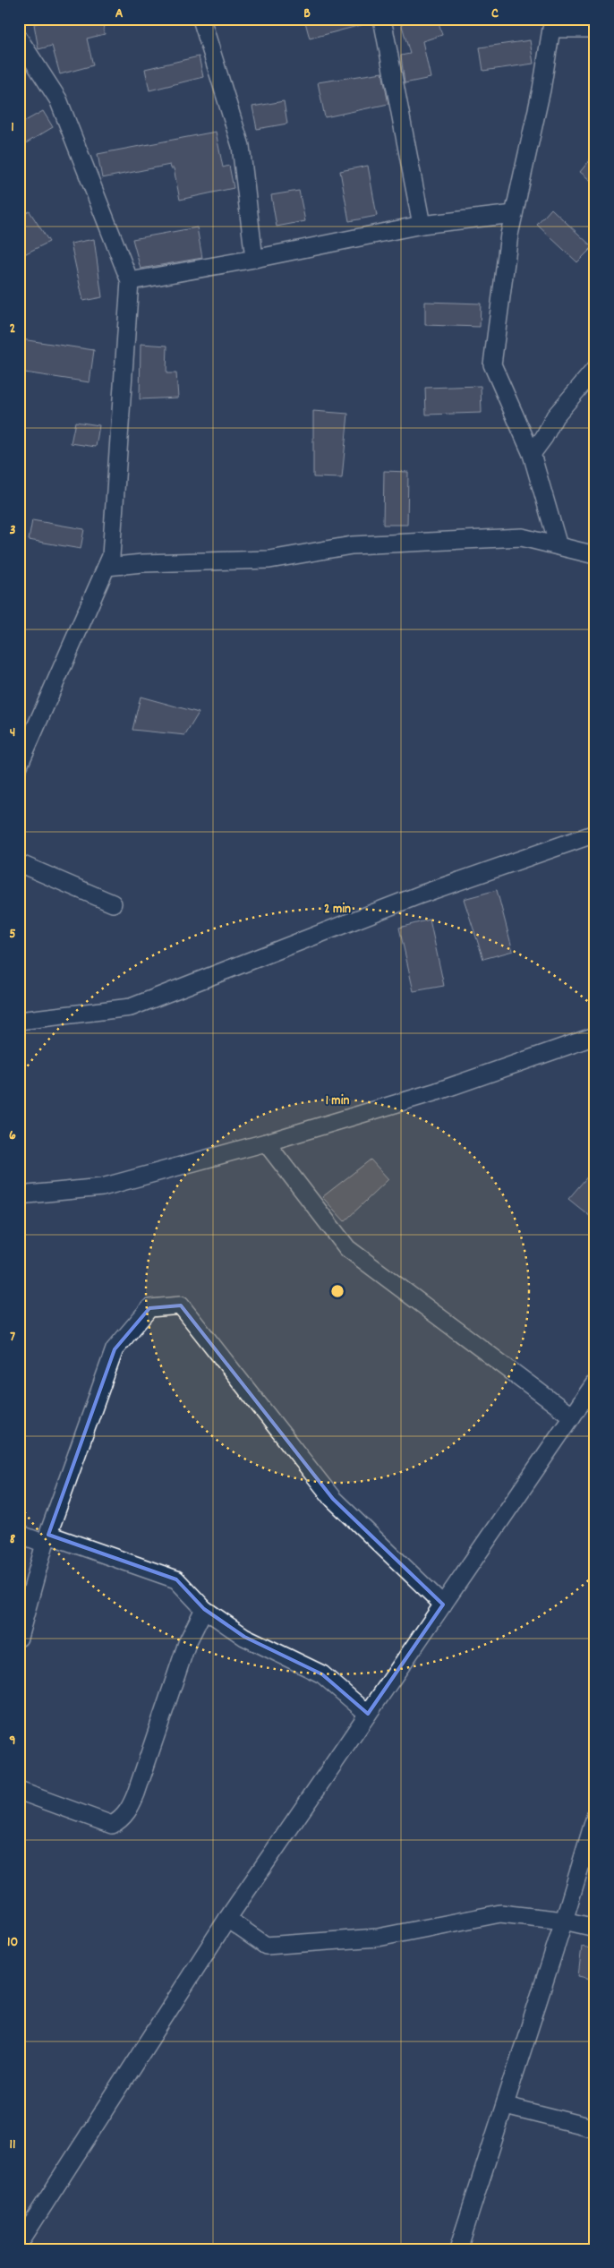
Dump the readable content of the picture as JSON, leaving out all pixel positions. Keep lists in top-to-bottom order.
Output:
{
  "grid": {
    "columns": ["A", "B", "C"],
    "rows": [
      "1",
      "2",
      "3",
      "4",
      "5",
      "6",
      "7",
      "8",
      "9",
      "10",
      "11"
    ]
  },
  "rings": ["2 min", "1 min"]
}
